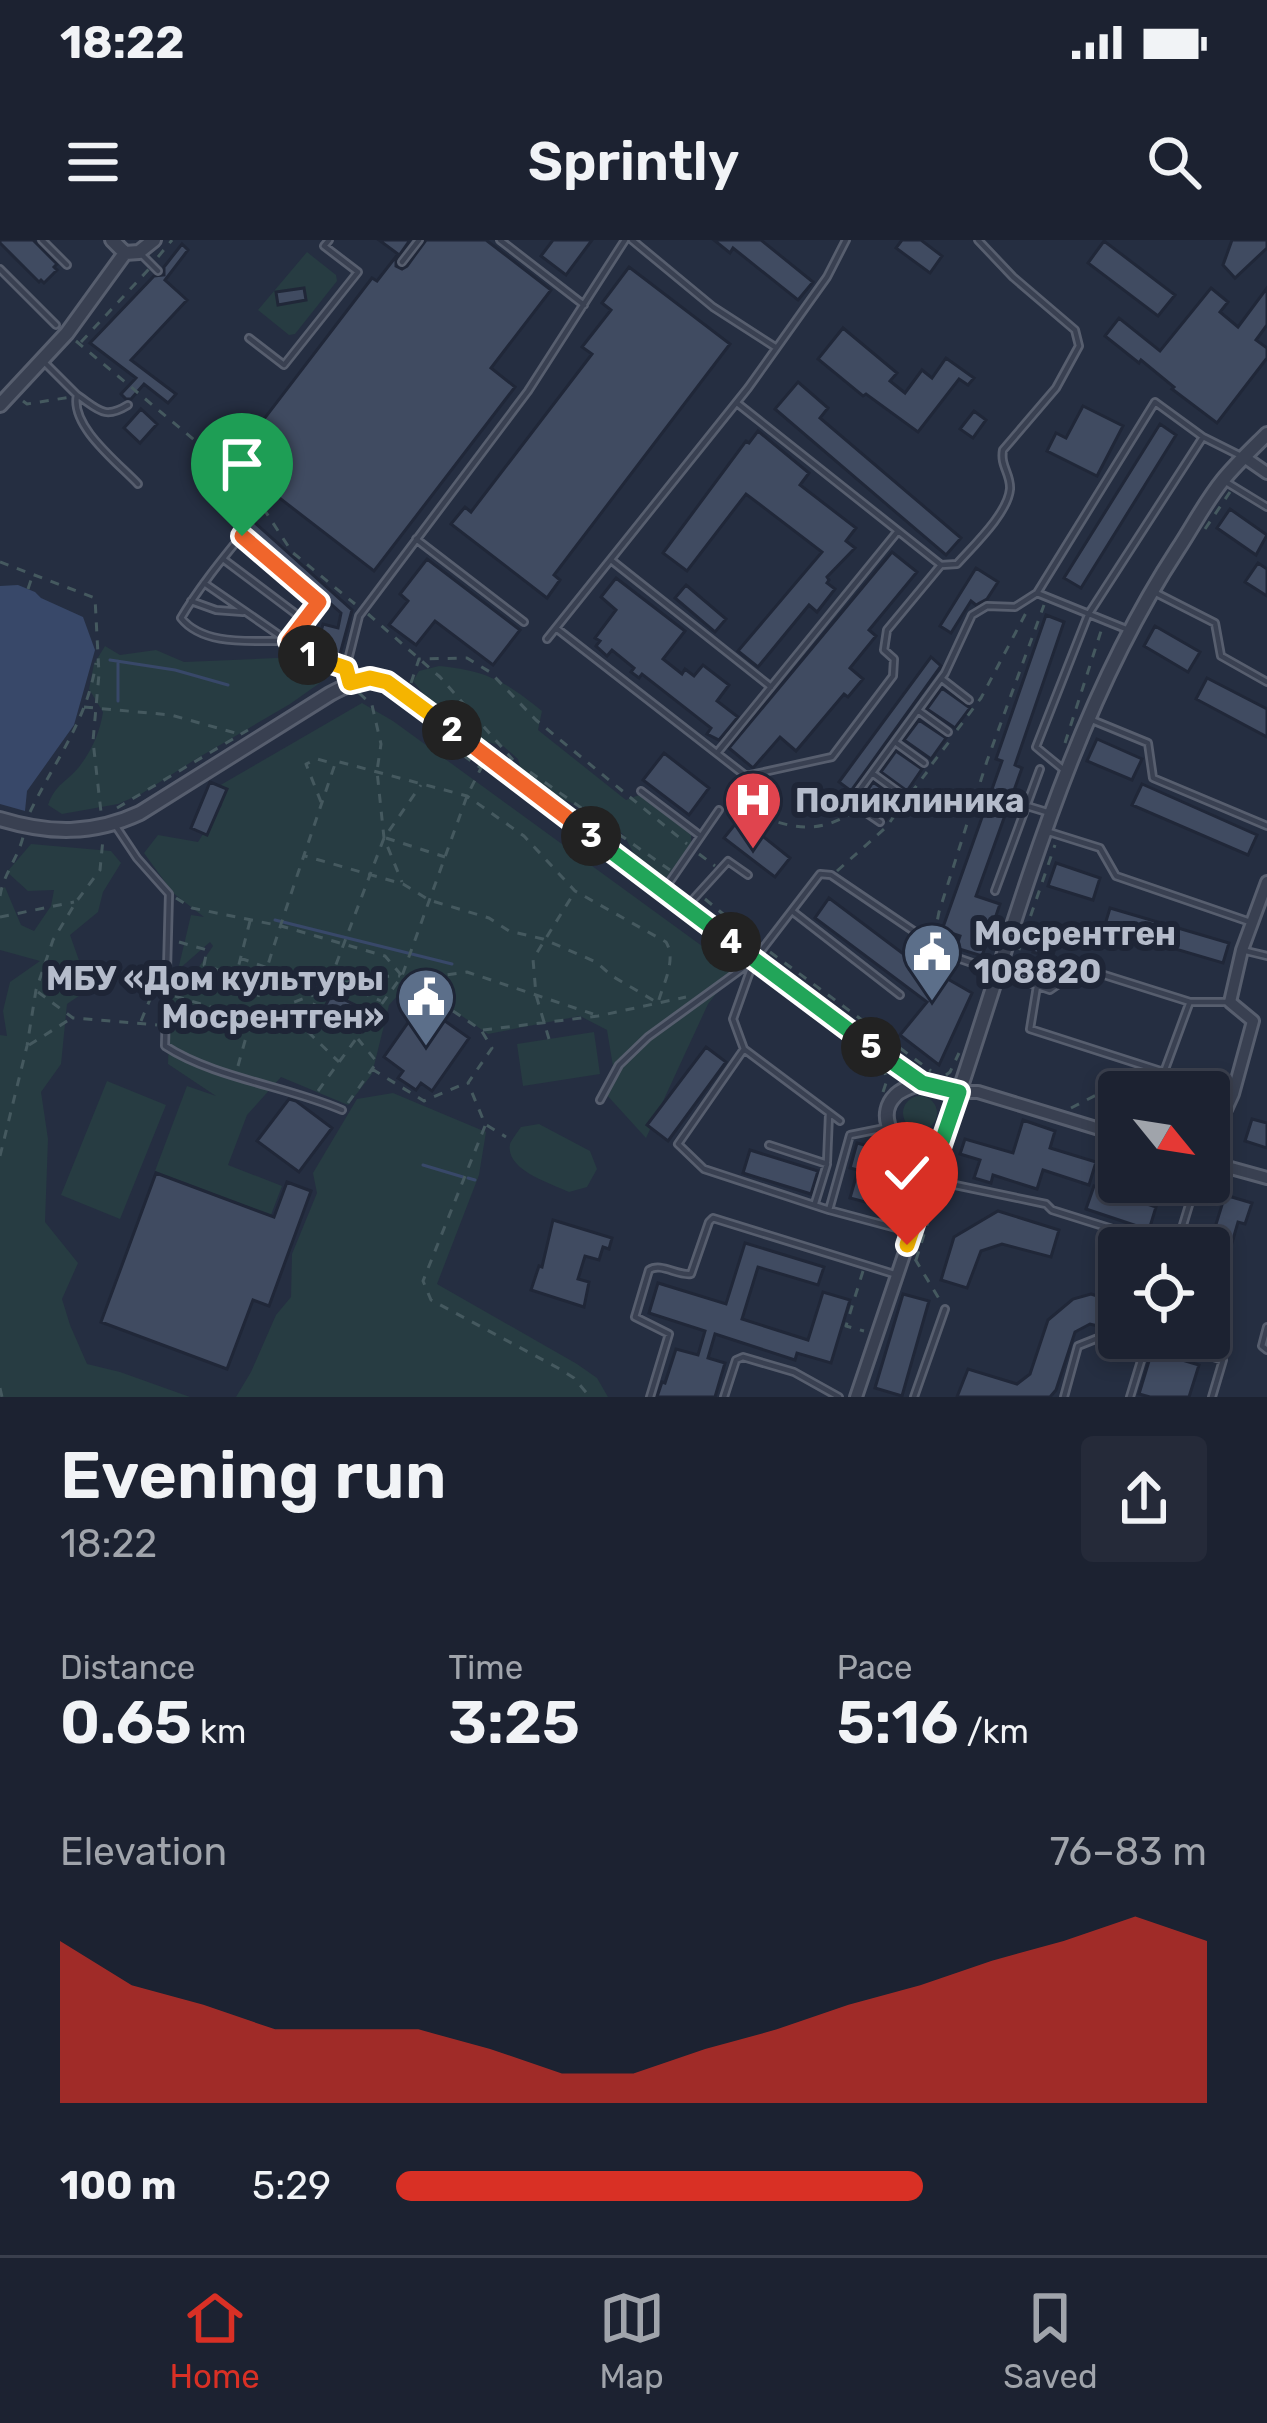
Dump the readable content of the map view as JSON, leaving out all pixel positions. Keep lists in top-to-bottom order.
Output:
{
  "places": {
    "hospital": ["Поликлиника"],
    "public building": ["Мосрентген 108820", "МБУ «Дом культуры Мосрентген»"]
  },
  "north": "bottom right",
  "page": {
    "status": "18:22",
    "header": "Sprintly",
    "pins": [
      "1",
      "2",
      "3",
      "4",
      "5"
    ],
    "heading": ["Evening run", "18:22"],
    "stats": [
      ["Distance", "0.65 km"],
      ["Time", "3:25"],
      ["Pace", "5:16 /km"]
    ],
    "chart": ["Elevation", "76–83 m"],
    "list": [
      {
        "name": "100 m",
        "note": "5:29"
      }
    ],
    "tabs": ["Home", "Map", "Saved"]
  }
}
